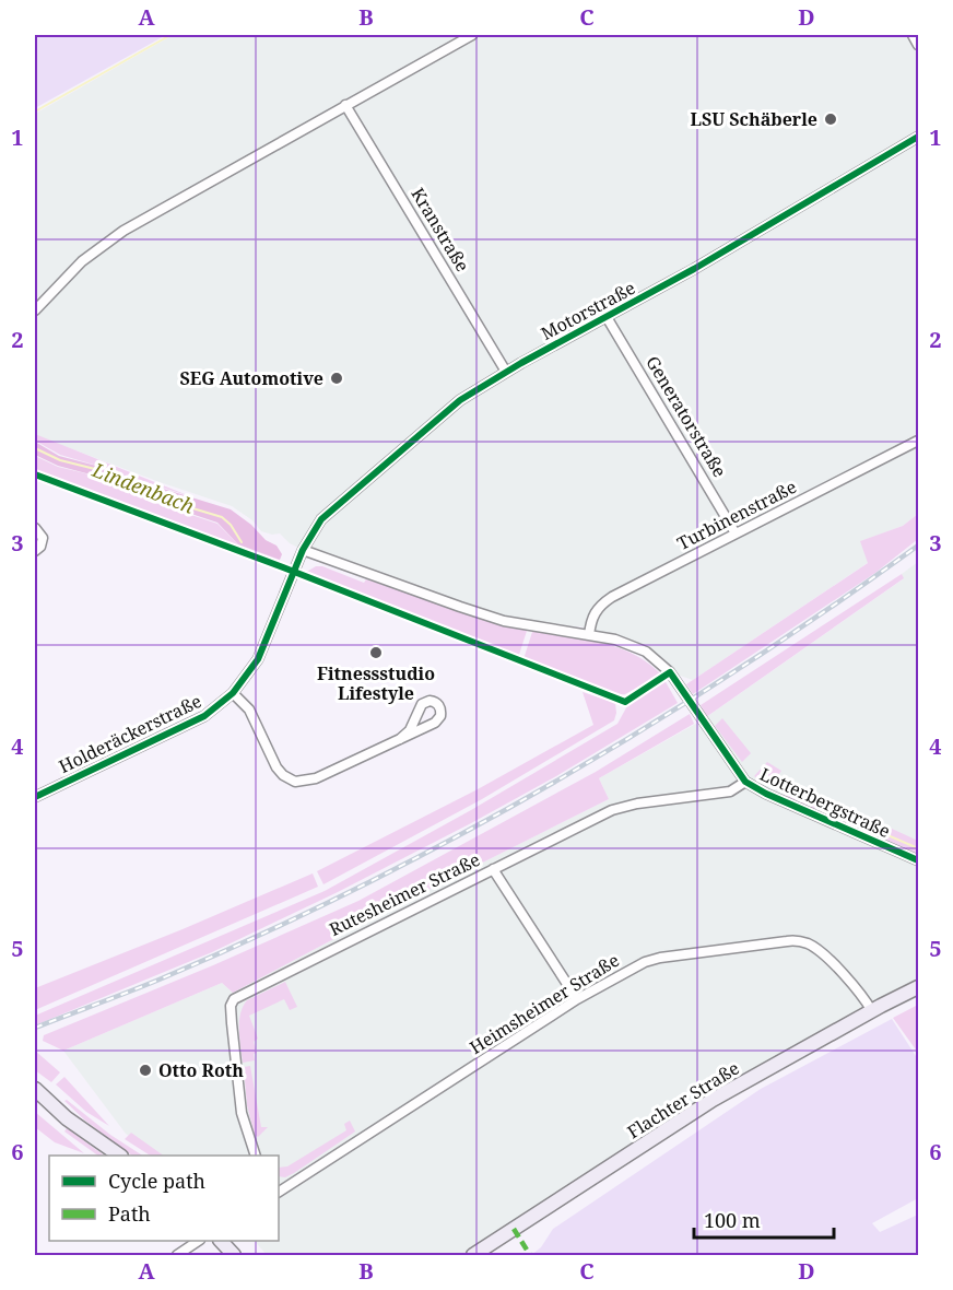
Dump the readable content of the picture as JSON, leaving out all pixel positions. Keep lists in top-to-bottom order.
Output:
{
  "streets": {
    "main road": ["Flachter Straße"],
    "street": [
      "Kranstraße",
      "Motorstraße",
      "Generatorstraße",
      "Turbinenstraße",
      "Holderäckerstraße",
      "Lotterbergstraße",
      "Rutesheimer Straße",
      "Heimsheimer Straße"
    ]
  },
  "crossings": [
    ["Kranstraße", "Motorstraße"],
    ["Motorstraße", "Generatorstraße"],
    ["Motorstraße", "Holderäckerstraße"],
    ["Motorstraße", "Lotterbergstraße"],
    ["Generatorstraße", "Turbinenstraße"],
    ["Turbinenstraße", "Lotterbergstraße"],
    ["Holderäckerstraße", "Lotterbergstraße"],
    ["Lotterbergstraße", "Rutesheimer Straße"],
    ["Heimsheimer Straße", "Flachter Straße"]
  ],
  "water": ["Lindenbach"],
  "places": [
    "LSU Schäberle",
    "SEG Automotive",
    "Fitnessstudio Lifestyle",
    "Otto Roth"
  ],
  "legend": ["Cycle path", "Path"],
  "scale_bar": "100 m",
  "grid": {
    "columns": [
      "A",
      "B",
      "C",
      "D"
    ],
    "rows": [
      "1",
      "2",
      "3",
      "4",
      "5",
      "6"
    ]
  }
}
